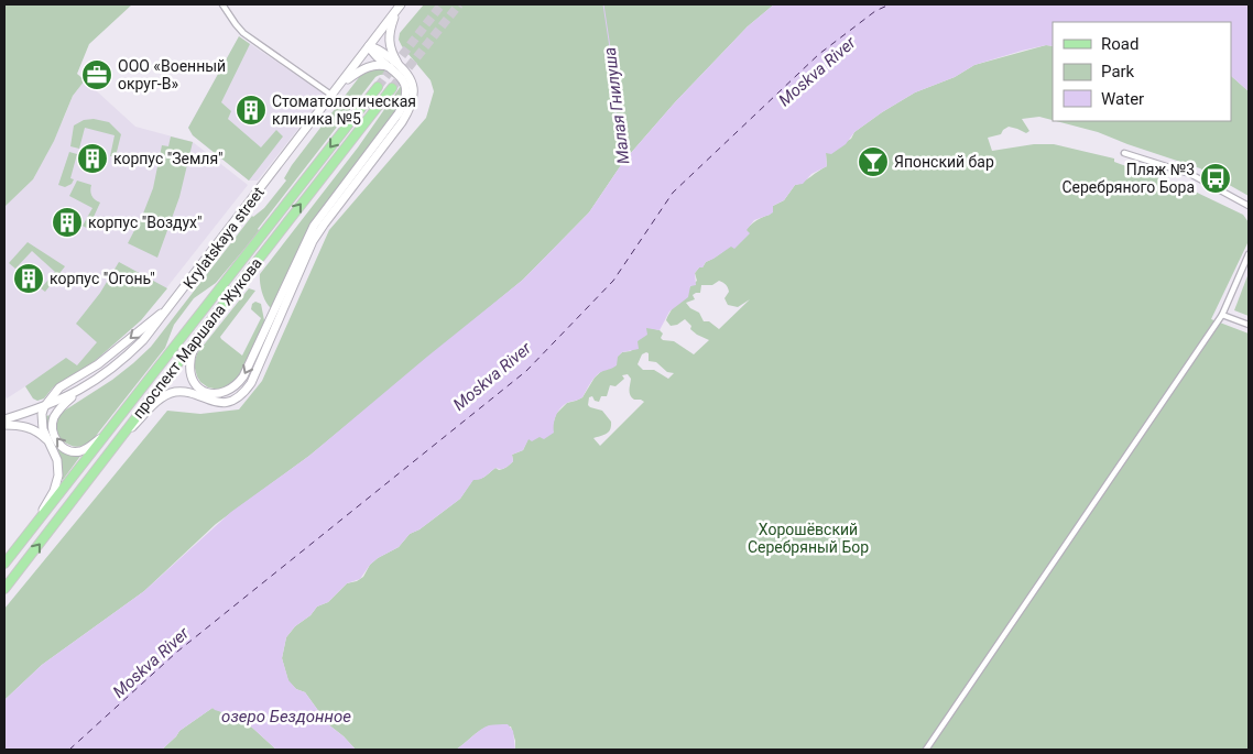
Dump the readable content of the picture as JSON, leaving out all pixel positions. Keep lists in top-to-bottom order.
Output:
{
  "streets": {
    "main road": ["Krylatskaya street", "проспект Маршала Жукова"]
  },
  "water": ["Moskva River", "Малая Гнилуша", "озеро Бездонное"],
  "parks": ["Хорошёвский Серебряный Бор"],
  "places": {
    "office": ["ООО «Военный округ-В»"],
    "building": [
      "Стоматологическая клиника №5",
      "корпус \"Земля\"",
      "корпус \"Воздух\"",
      "корпус \"Огонь\""
    ],
    "bar": ["Японский бар"],
    "bus stop": ["Пляж №3 Cеребряного Бора"]
  },
  "legend": ["Road", "Park", "Water"]
}
